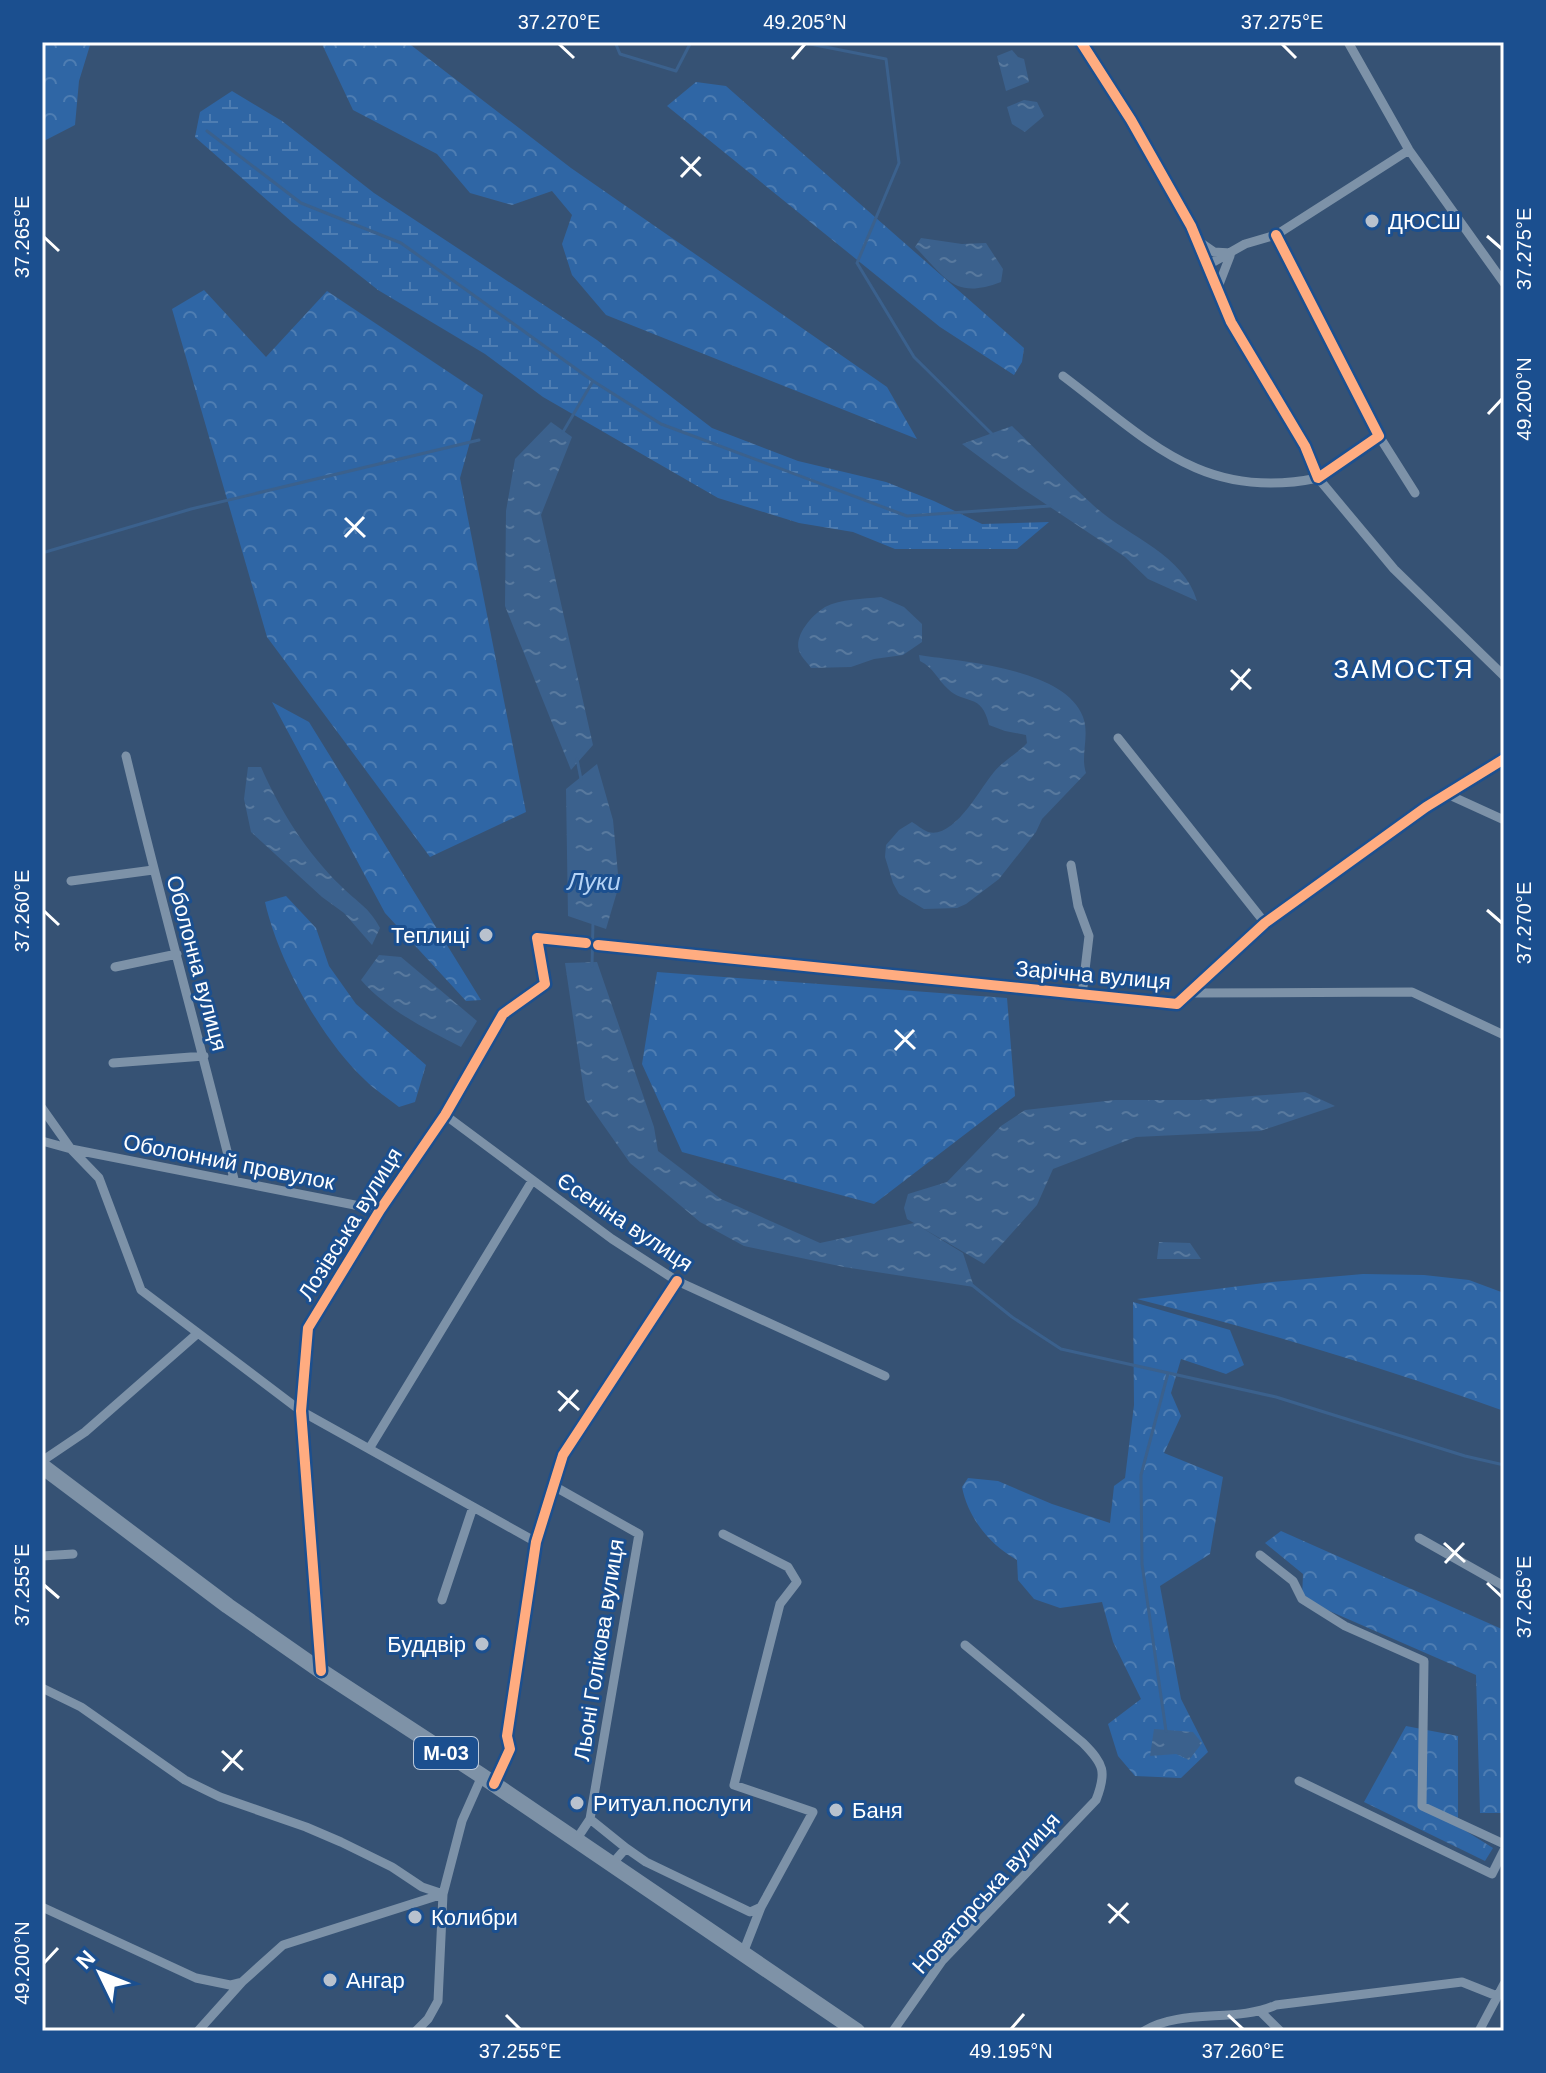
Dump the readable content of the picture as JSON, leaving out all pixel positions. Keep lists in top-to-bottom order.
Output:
{
  "streets": {
    "highway": ["М-03"],
    "street": [
      "Оболонна вулиця",
      "Зарічна вулиця",
      "Оболонний провулок",
      "Єсеніна вулиця",
      "Лозівська вулиця",
      "Льоні Голікова вулиця",
      "Новаторська вулиця"
    ]
  },
  "crossings": [
    ["Оболонна вулиця", "Оболонний провулок"],
    ["Оболонний провулок", "Лозівська вулиця"],
    ["Єсеніна вулиця", "Лозівська вулиця"],
    ["Лозівська вулиця", "М-03"],
    ["Льоні Голікова вулиця", "М-03"]
  ],
  "districts": ["ЗАМОСТЯ"],
  "water": ["Луки"],
  "places": [
    "ДЮСШ",
    "Теплиці",
    "Буддвір",
    "Ритуал.послуги",
    "Баня",
    "Колибри",
    "Ангар"
  ],
  "north": "top left",
  "coordinates": [
    "37.270°E",
    "49.205°N",
    "37.275°E",
    "37.265°E",
    "49.200°N",
    "37.260°E",
    "37.255°E",
    "49.195°N"
  ]
}
